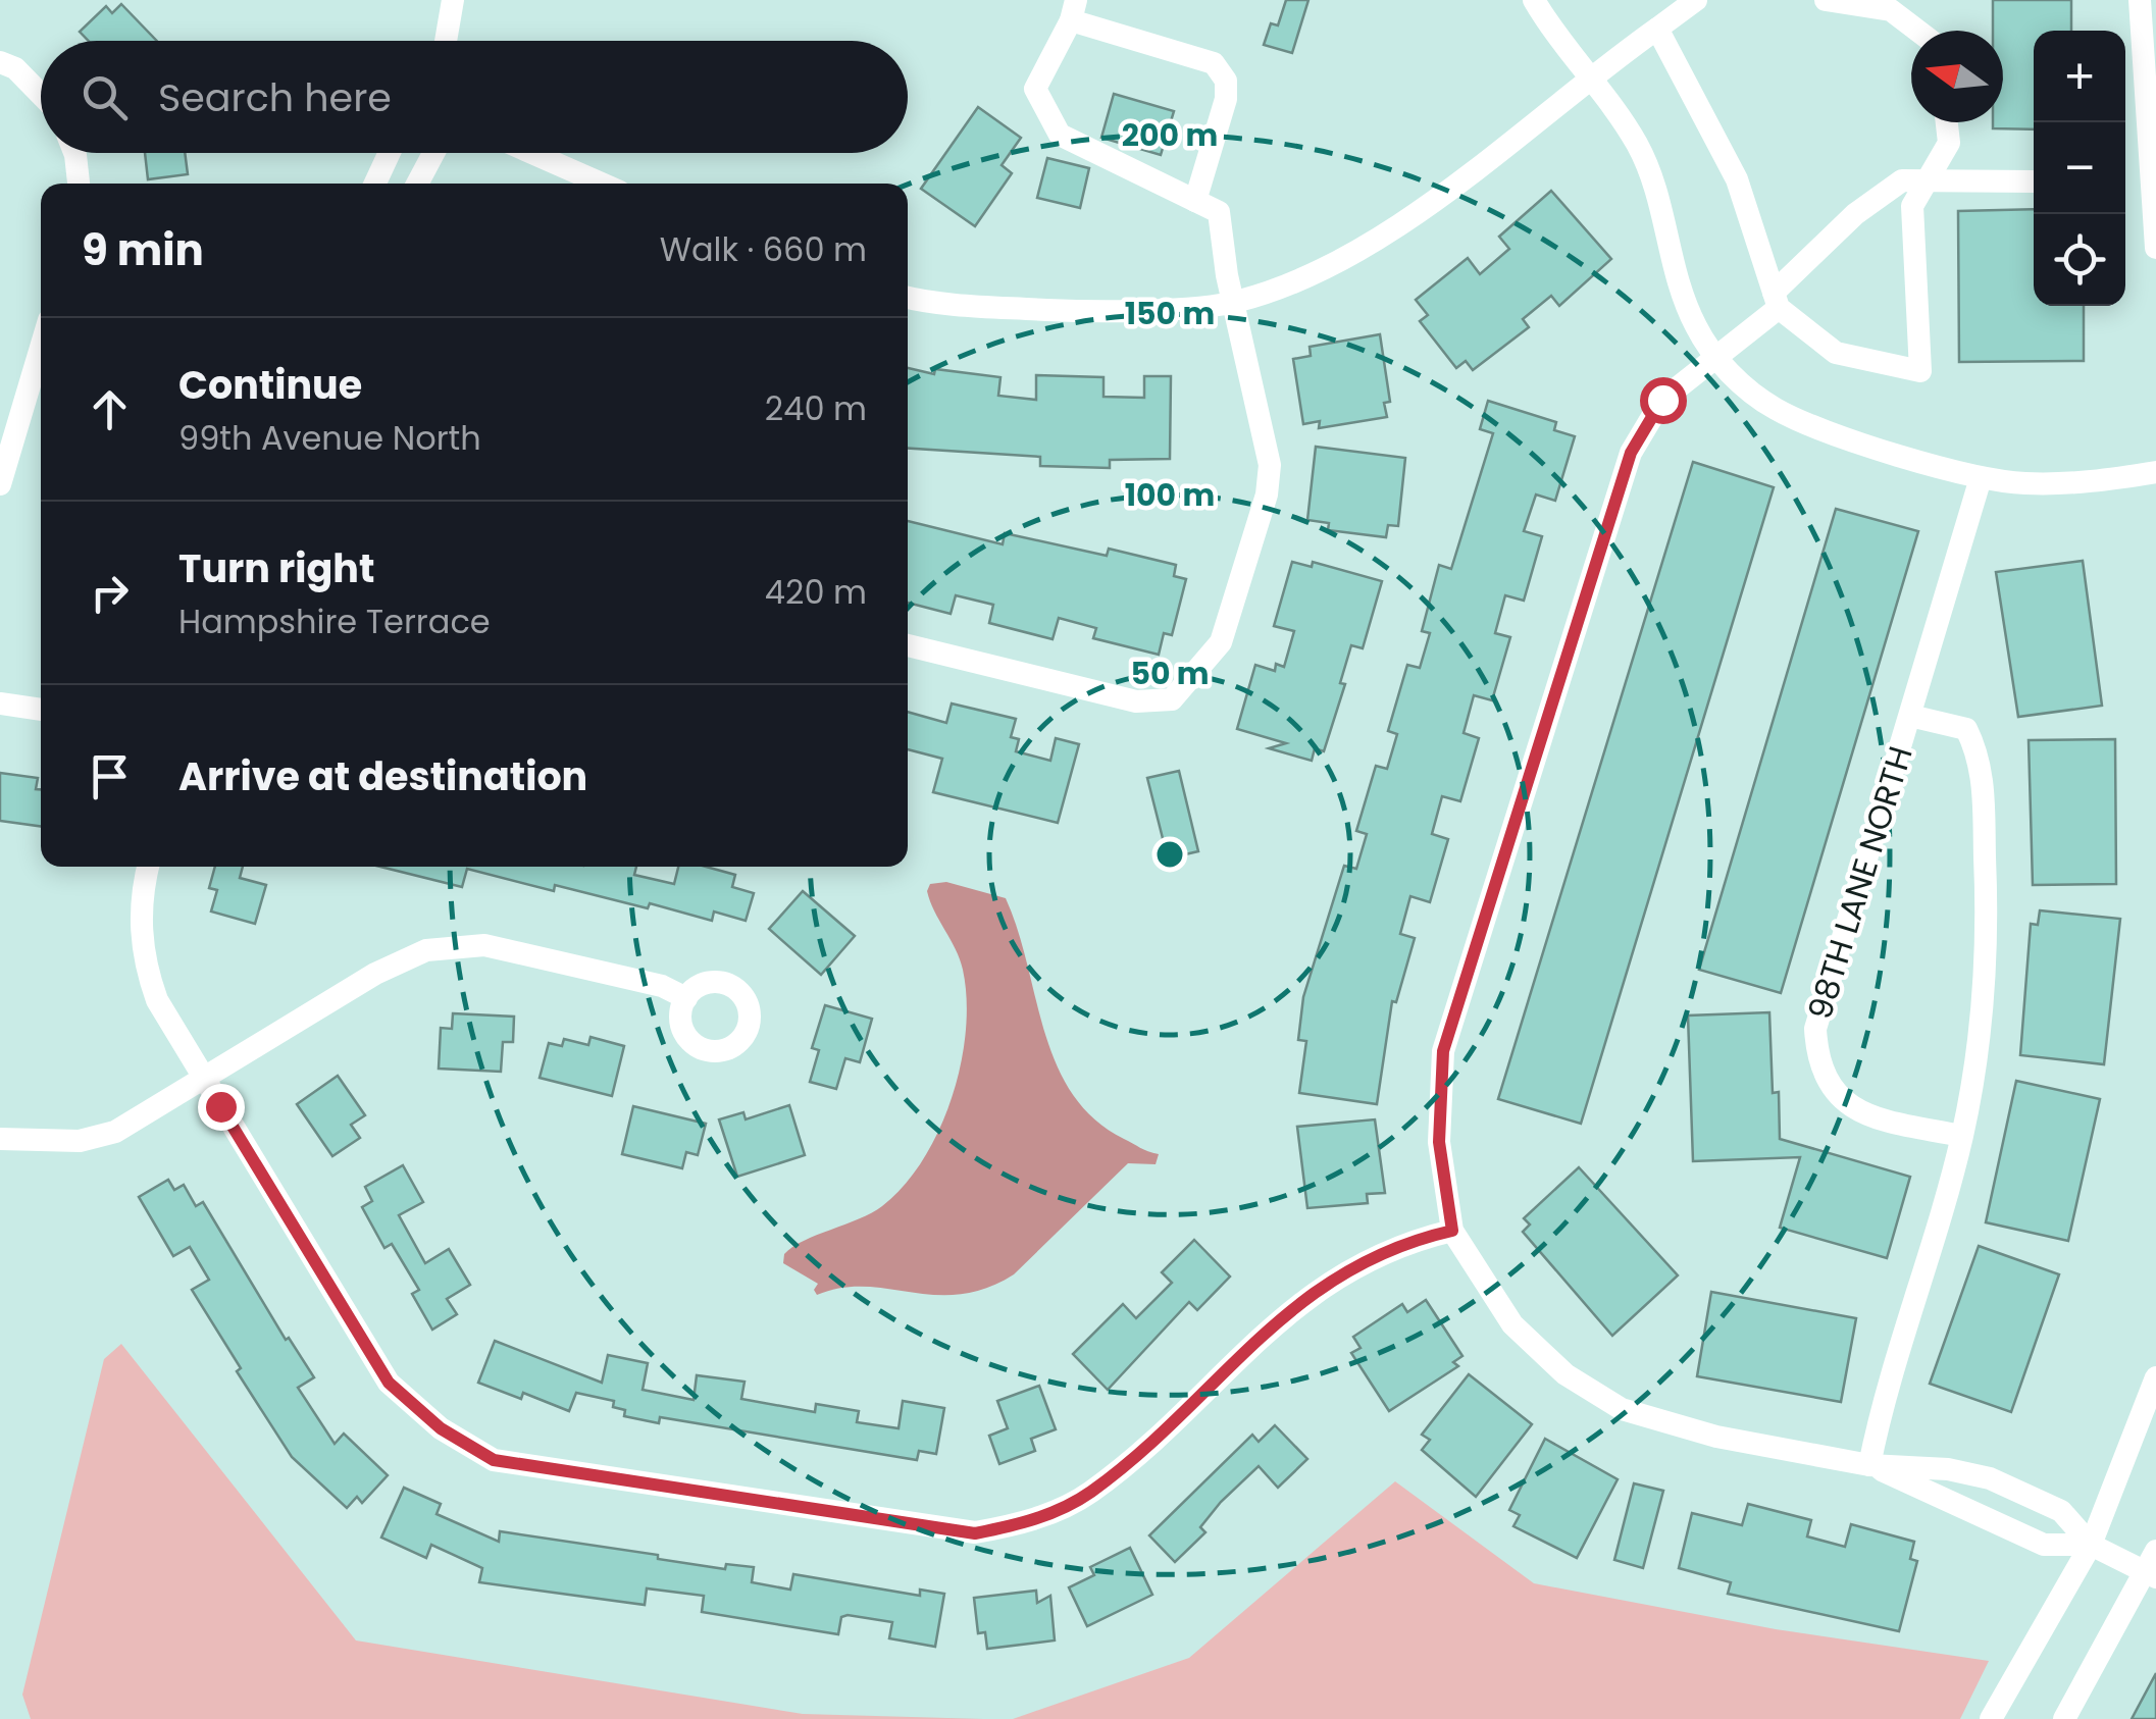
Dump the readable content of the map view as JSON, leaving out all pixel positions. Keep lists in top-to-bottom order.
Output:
{
  "streets": {
    "street": ["98TH LANE NORTH"]
  },
  "north": "left",
  "page": {
    "map_buttons": ["+", "−"],
    "search": "Search here",
    "heading": ["9 min", "Walk · 660 m"],
    "list": [
      ["Continue", "99th Avenue North", "240 m"],
      ["Turn right", "Hampshire Terrace", "420 m"],
      "Arrive at destination"
    ]
  },
  "rings": [
    "200 m",
    "150 m",
    "100 m",
    "50 m"
  ]
}
